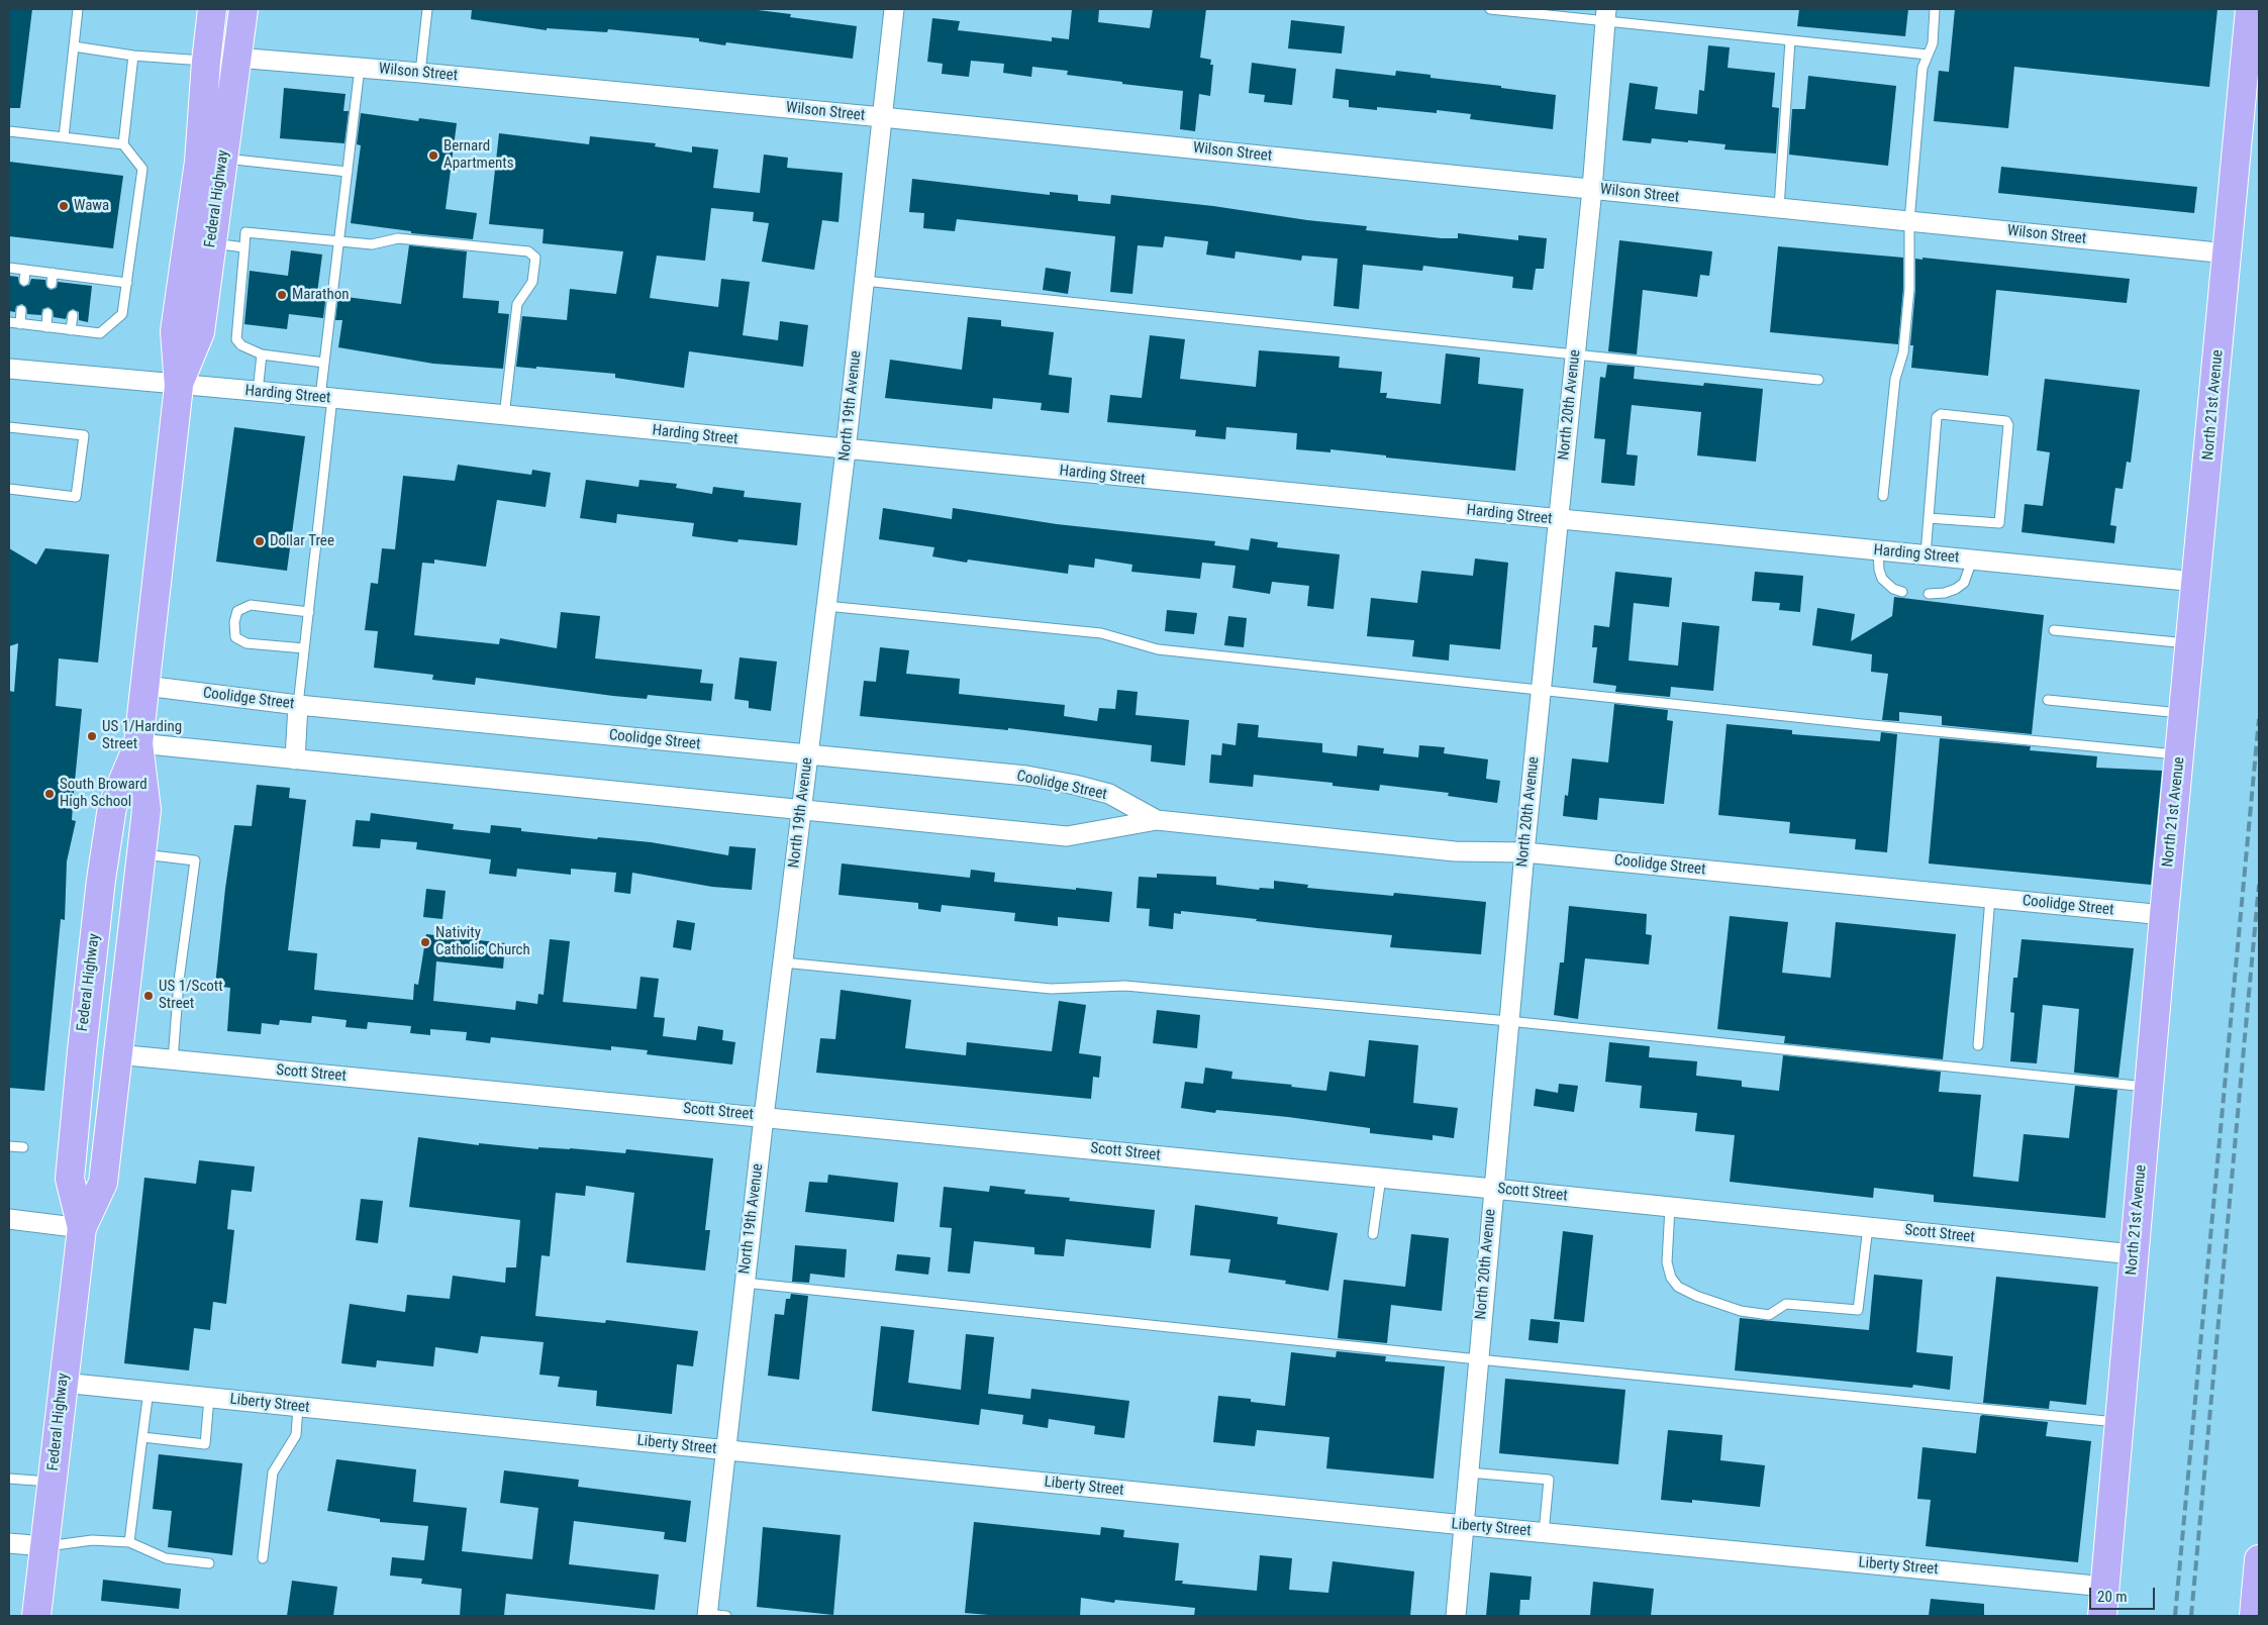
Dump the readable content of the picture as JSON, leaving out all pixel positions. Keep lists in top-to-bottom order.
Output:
{
  "streets": {
    "main road": ["Federal Highway", "North 21st Avenue"],
    "street": [
      "Wilson Street",
      "Harding Street",
      "North 20th Avenue",
      "North 19th Avenue",
      "Coolidge Street",
      "Scott Street",
      "Liberty Street"
    ]
  },
  "crossings": [
    ["Wilson Street", "Federal Highway"],
    ["Wilson Street", "North 20th Avenue"],
    ["Wilson Street", "North 21st Avenue"],
    ["Wilson Street", "North 19th Avenue"],
    ["Federal Highway", "Harding Street"],
    ["Federal Highway", "Coolidge Street"],
    ["Federal Highway", "Scott Street"],
    ["Federal Highway", "Liberty Street"],
    ["Harding Street", "North 20th Avenue"],
    ["Harding Street", "North 21st Avenue"],
    ["Harding Street", "North 19th Avenue"],
    ["North 20th Avenue", "Coolidge Street"],
    ["North 20th Avenue", "Scott Street"],
    ["North 20th Avenue", "Liberty Street"],
    ["North 21st Avenue", "Coolidge Street"],
    ["North 21st Avenue", "Scott Street"],
    ["North 21st Avenue", "Liberty Street"],
    ["North 19th Avenue", "Coolidge Street"],
    ["North 19th Avenue", "Scott Street"],
    ["North 19th Avenue", "Liberty Street"]
  ],
  "places": [
    "Bernard Apartments",
    "Wawa",
    "Marathon",
    "Dollar Tree",
    "US 1/Harding Street",
    "South Broward High School",
    "Nativity Catholic Church",
    "US 1/Scott Street"
  ],
  "scale_bar": "20 m"
}
